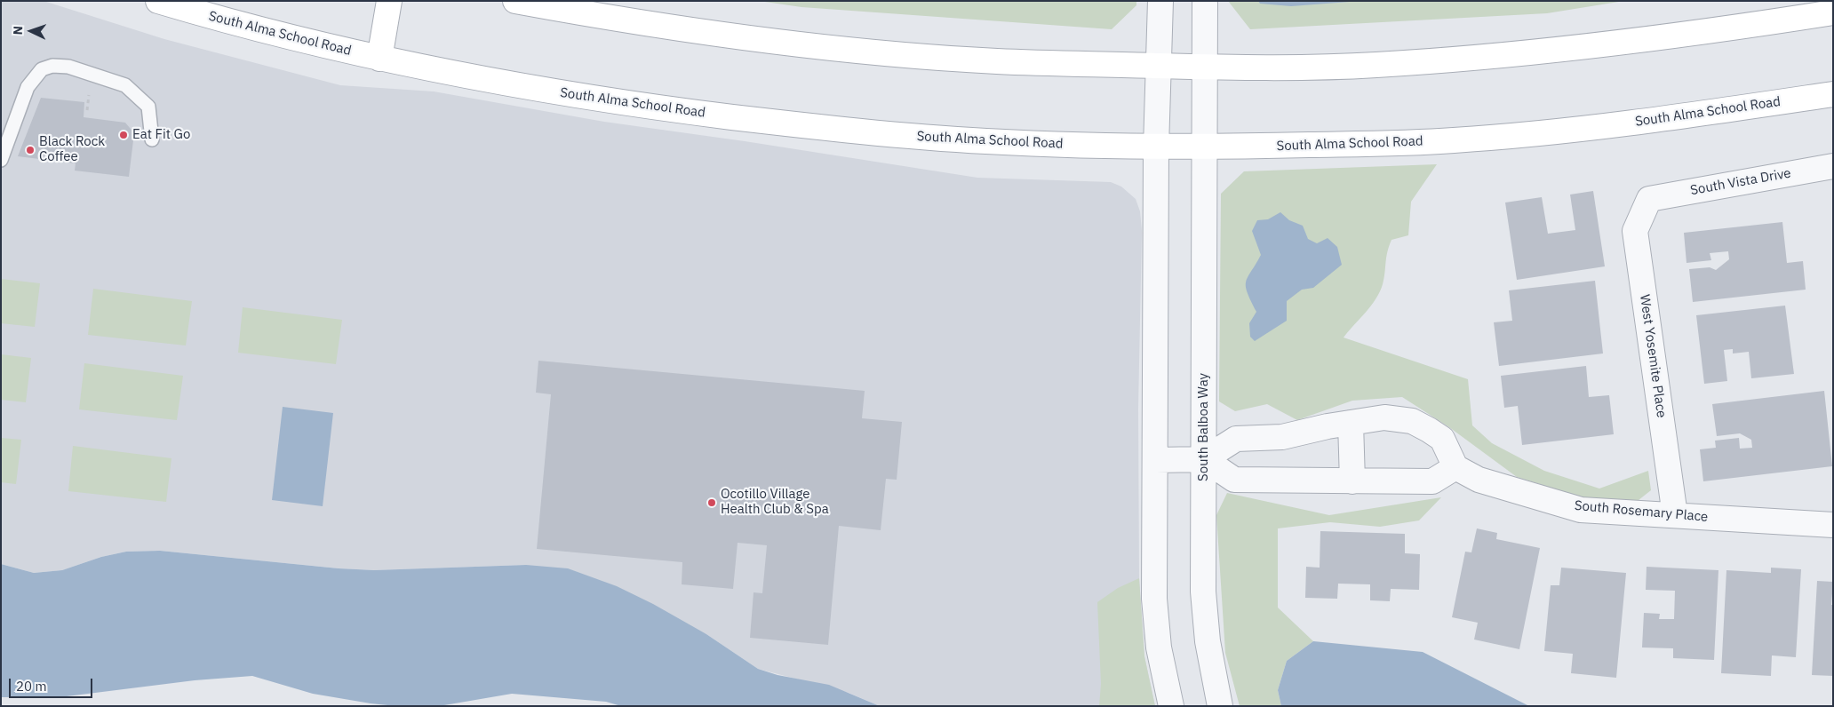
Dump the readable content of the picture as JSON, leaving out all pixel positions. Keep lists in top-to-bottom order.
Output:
{
  "streets": {
    "main road": ["South Alma School Road"],
    "street": [
      "South Vista Drive",
      "West Yosemite Place",
      "South Balboa Way",
      "South Rosemary Place"
    ]
  },
  "crossings": [
    ["South Alma School Road", "South Balboa Way"],
    ["South Vista Drive", "West Yosemite Place"],
    ["West Yosemite Place", "South Rosemary Place"]
  ],
  "places": ["Eat Fit Go", "Black Rock Coffee", "Ocotillo Village Health Club & Spa"],
  "scale_bar": "20 m",
  "north": "left"
}
